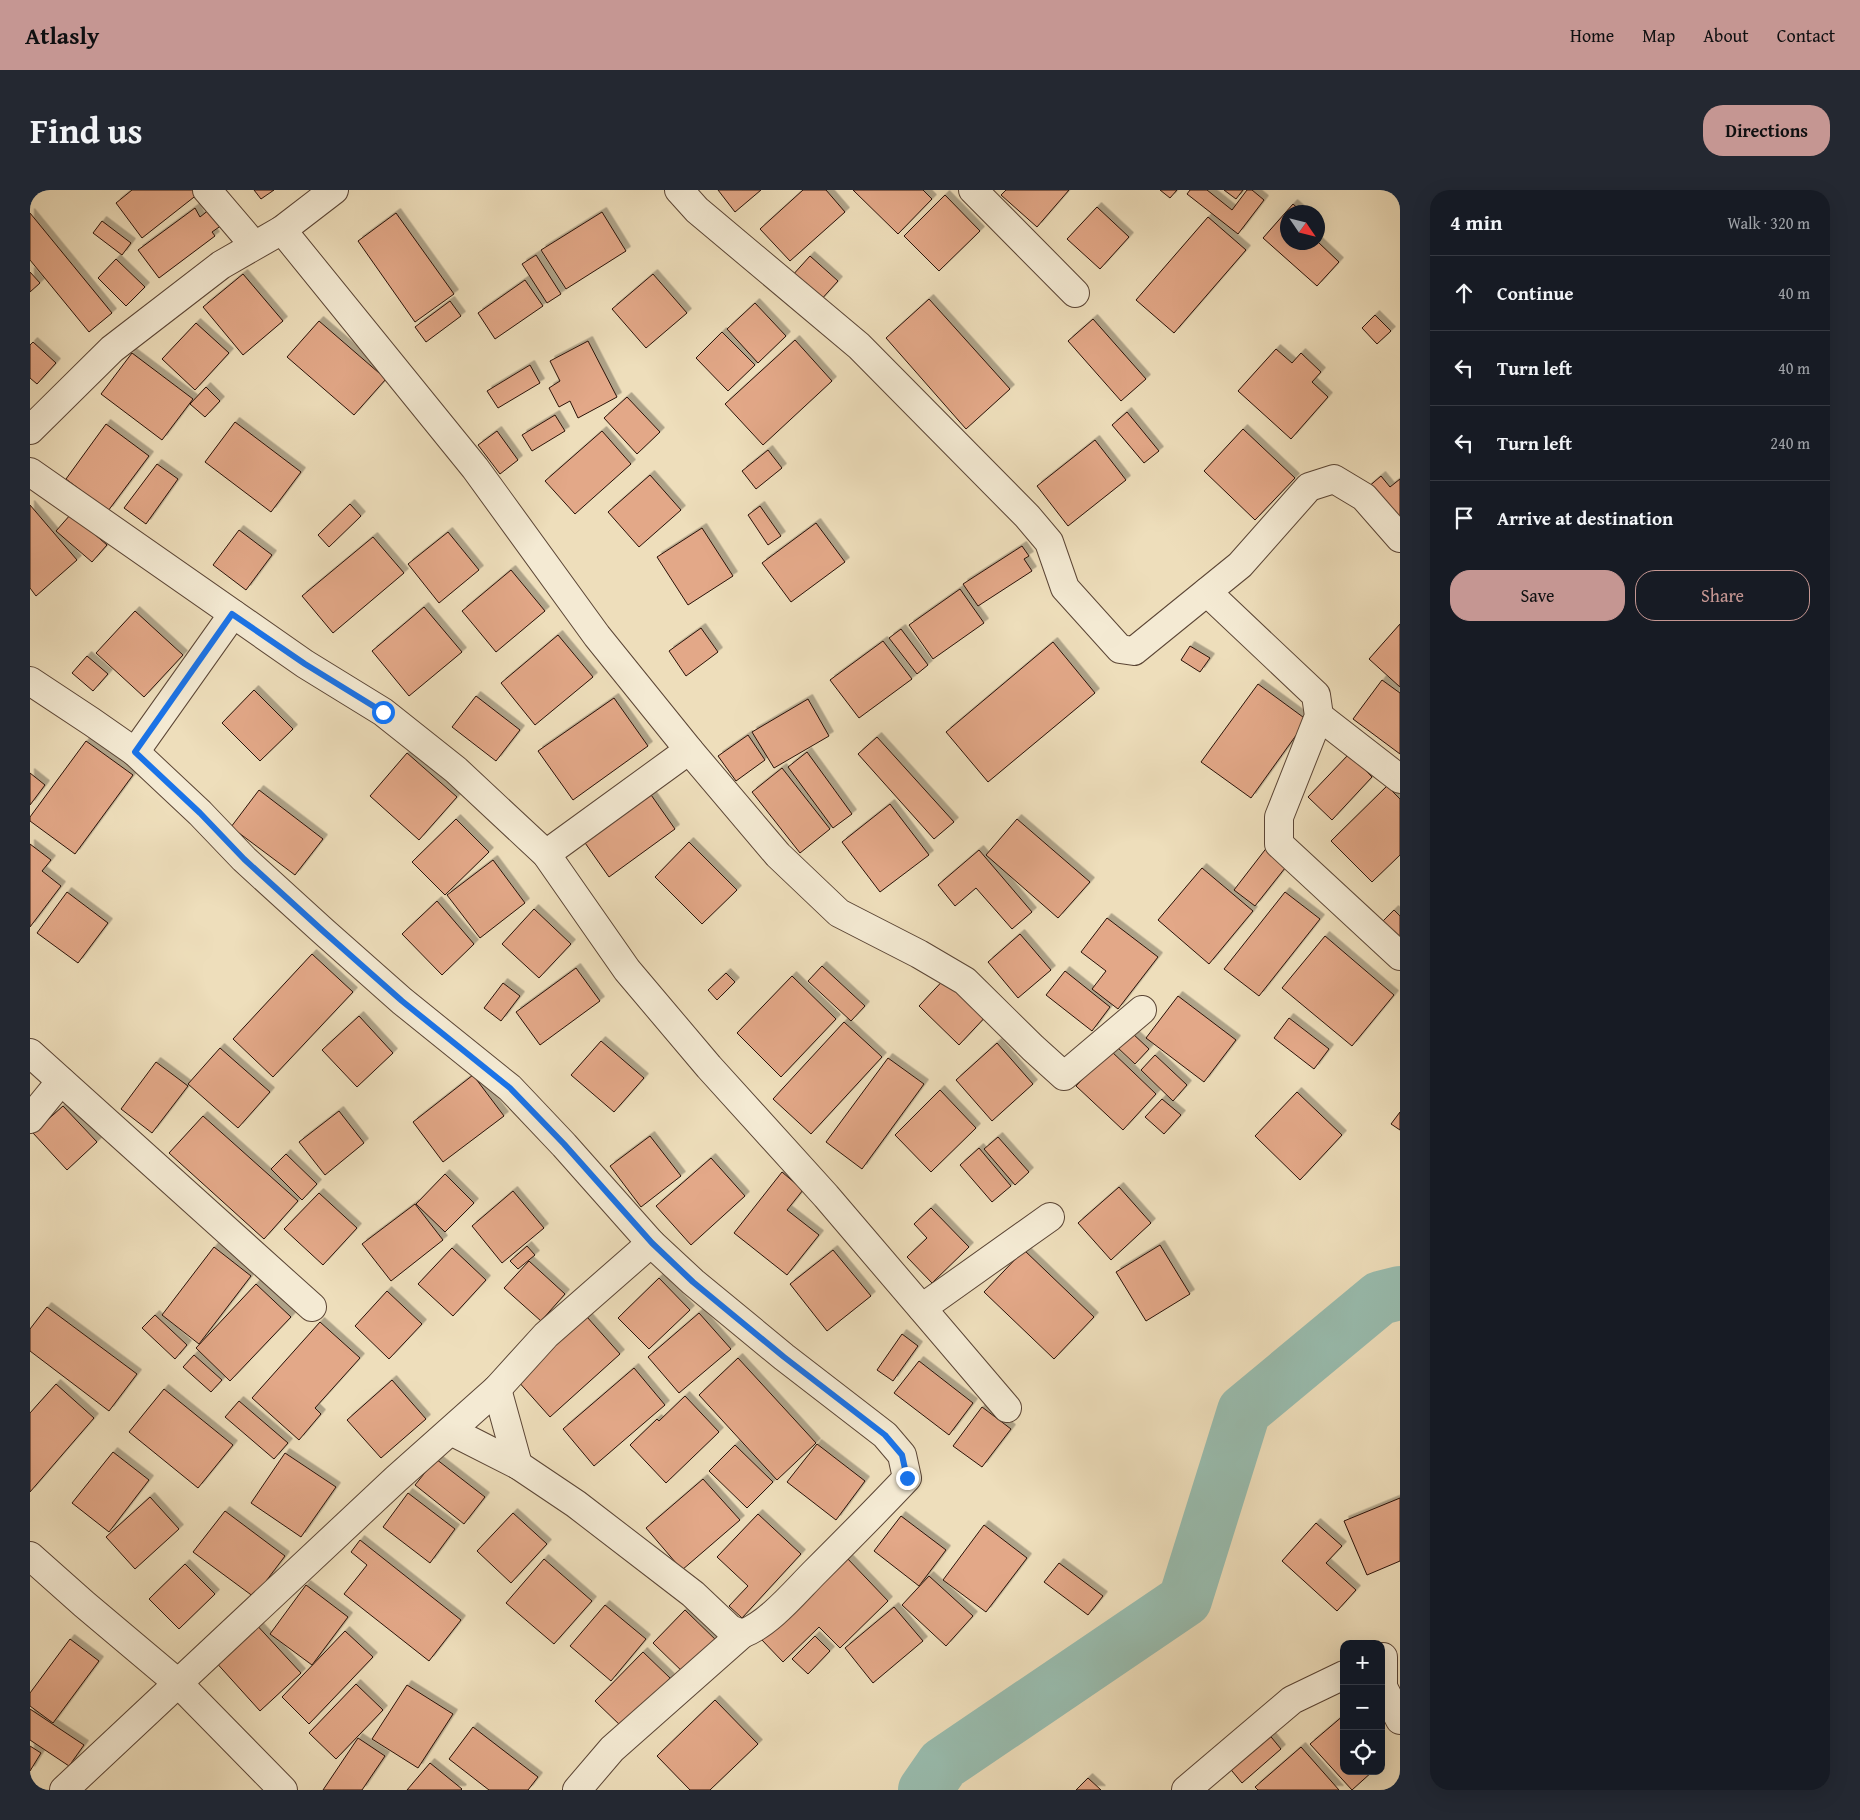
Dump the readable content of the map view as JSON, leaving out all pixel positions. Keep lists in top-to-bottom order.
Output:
{
  "north": "bottom right",
  "page": {
    "header": "Atlasly",
    "nav": [
      "Home",
      "Map",
      "About",
      "Contact"
    ],
    "title": "Find us",
    "buttons": [
      "Directions",
      ["Save", "Share"]
    ],
    "heading": ["4 min", "Walk · 320 m"],
    "list": [
      ["Continue", "40 m"],
      ["Turn left", "40 m"],
      ["Turn left", "240 m"],
      "Arrive at destination"
    ],
    "map_buttons": ["+", "−"]
  }
}
